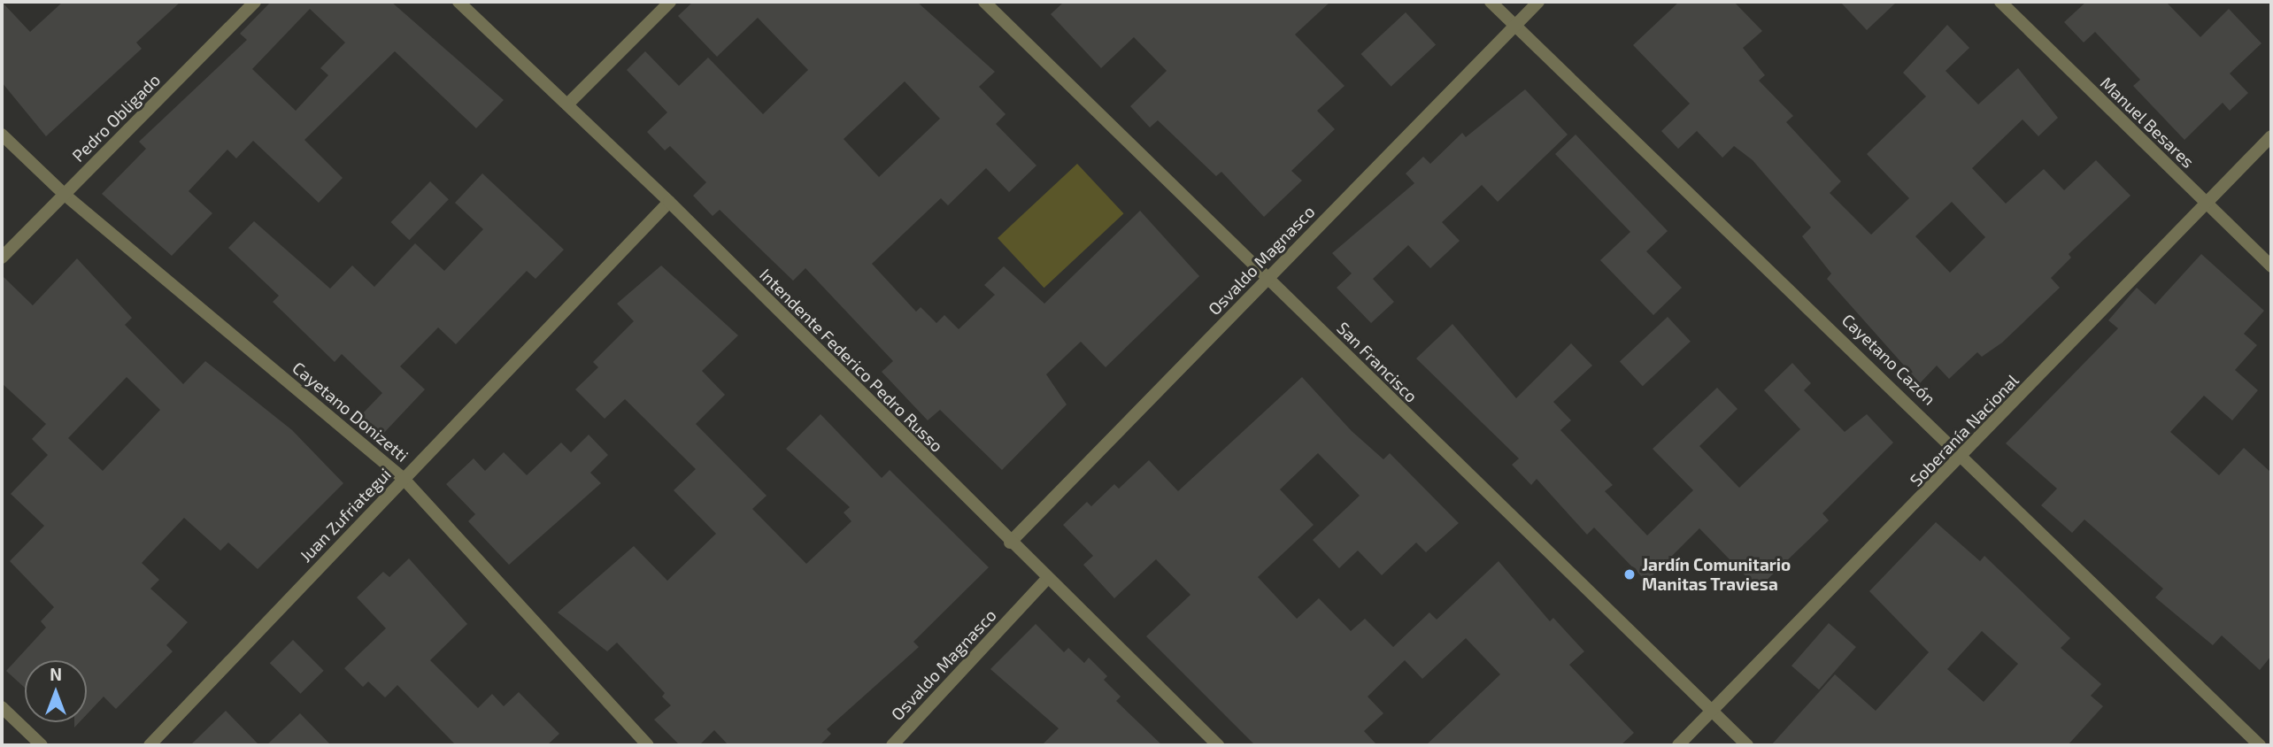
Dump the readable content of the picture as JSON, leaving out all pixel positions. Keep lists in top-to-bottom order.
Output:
{
  "streets": {
    "street": [
      "Pedro Obligado",
      "Manuel Besares",
      "Osvaldo Magnasco",
      "Cayetano Cazón",
      "Intendente Federico Pedro Russo",
      "San Francisco",
      "Cayetano Donizetti",
      "Soberanía Nacional",
      "Juan Zufriategui"
    ]
  },
  "crossings": [
    ["Pedro Obligado", "Cayetano Donizetti"],
    ["Manuel Besares", "Soberanía Nacional"],
    ["Osvaldo Magnasco", "Cayetano Cazón"],
    ["Osvaldo Magnasco", "Intendente Federico Pedro Russo"],
    ["Osvaldo Magnasco", "San Francisco"],
    ["Cayetano Cazón", "Soberanía Nacional"],
    ["Intendente Federico Pedro Russo", "Juan Zufriategui"],
    ["San Francisco", "Soberanía Nacional"],
    ["Cayetano Donizetti", "Juan Zufriategui"]
  ],
  "places": ["Jardín Comunitario Manitas Traviesa"],
  "north": "top"
}
